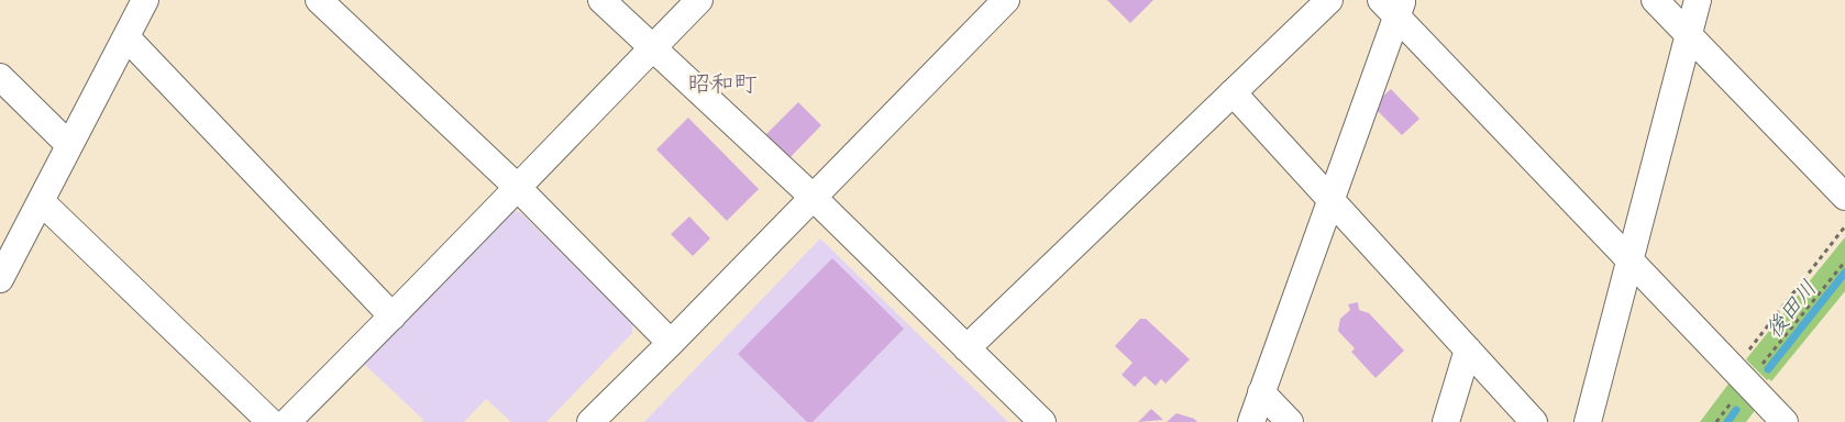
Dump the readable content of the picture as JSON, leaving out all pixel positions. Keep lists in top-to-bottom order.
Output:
{
  "districts": ["昭和町"],
  "water": ["後田川"]
}
